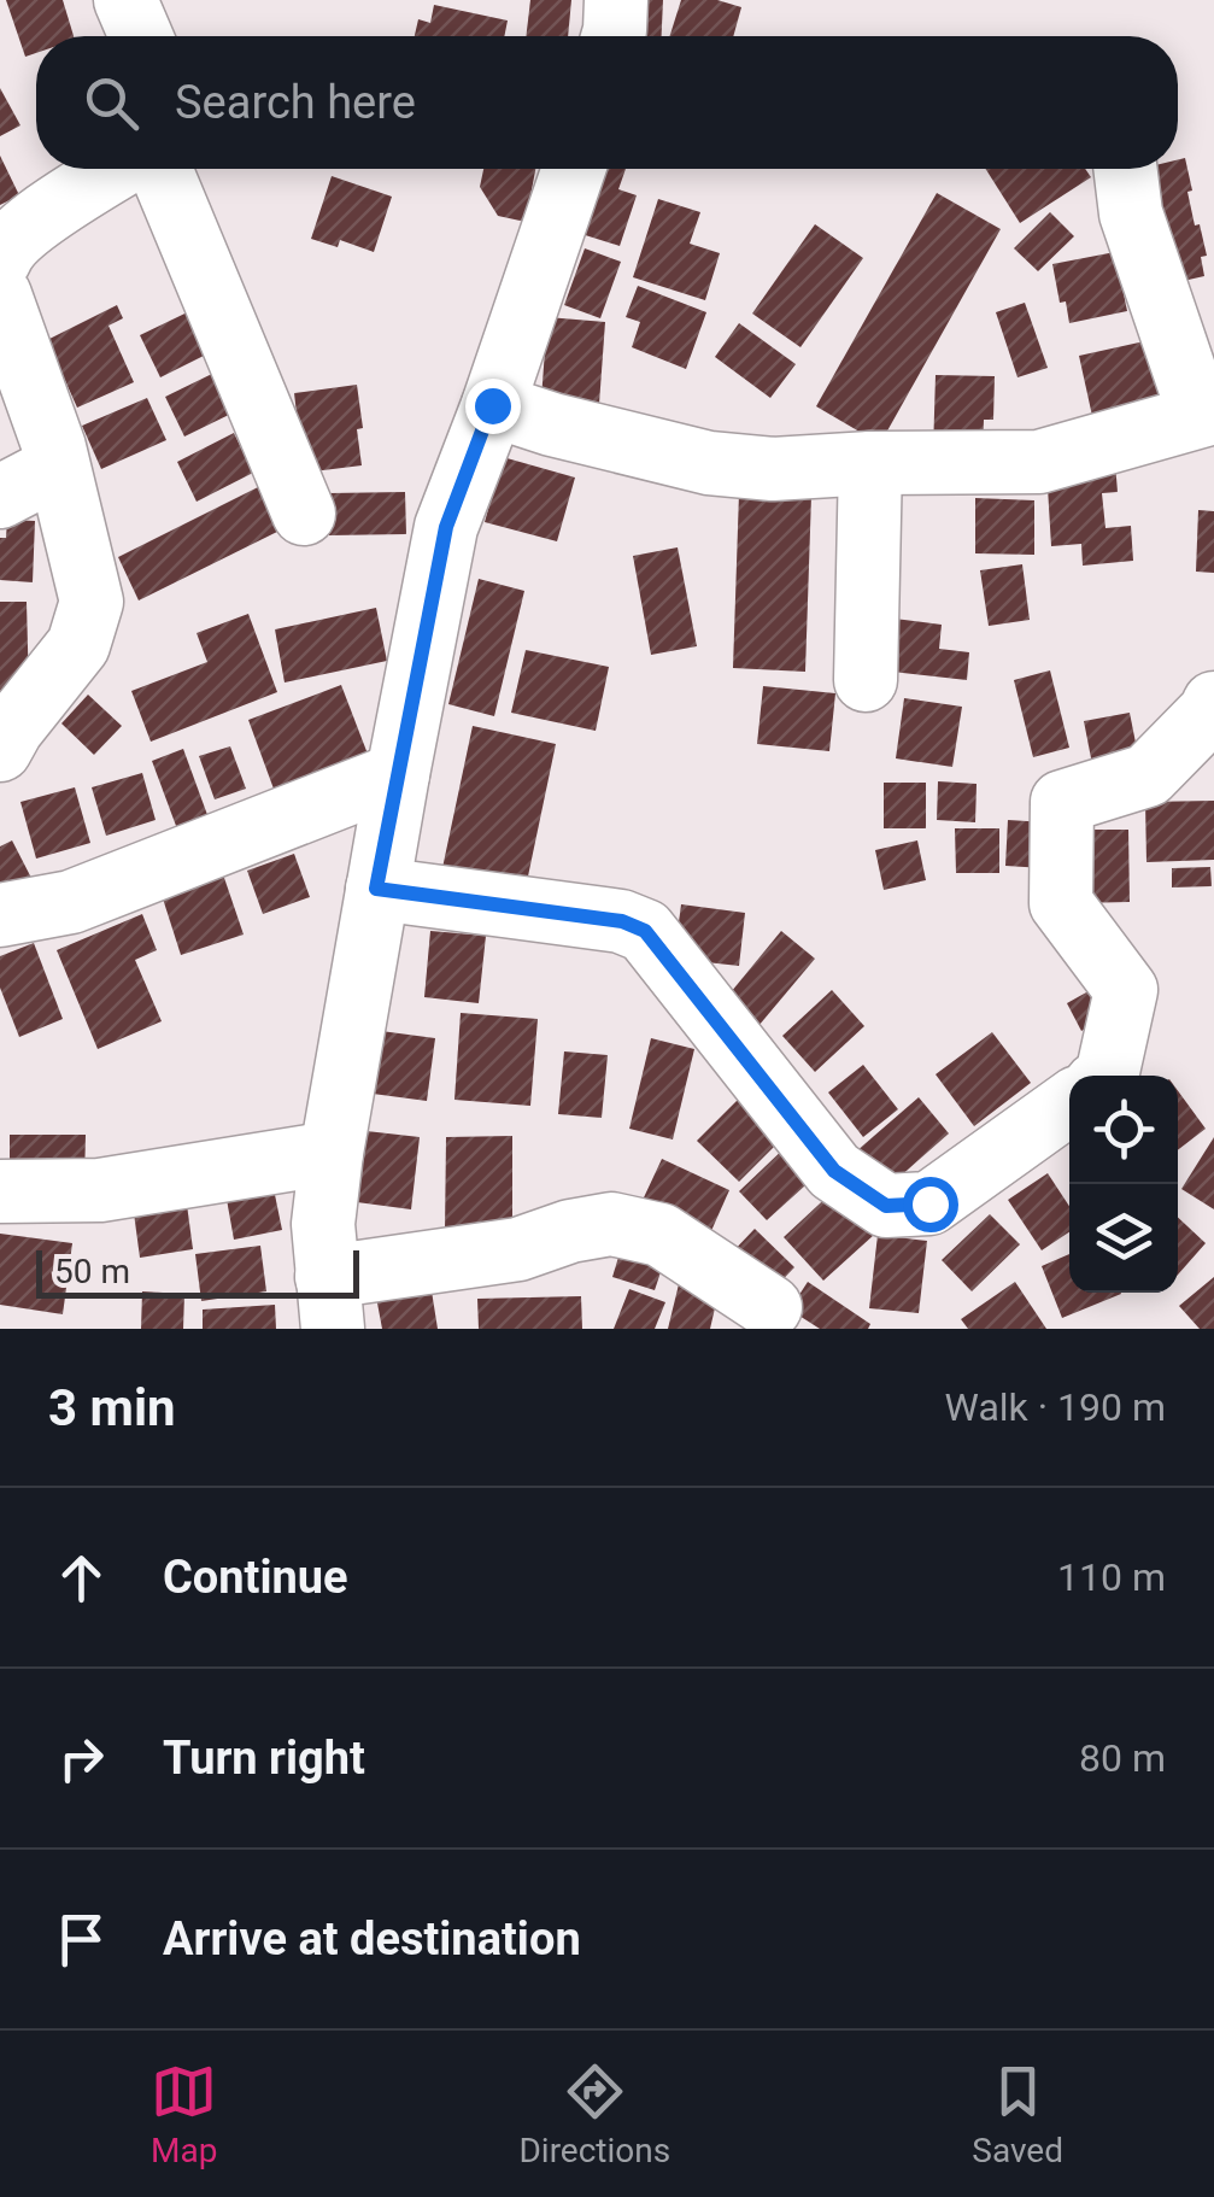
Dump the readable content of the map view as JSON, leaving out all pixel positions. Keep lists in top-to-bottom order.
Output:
{
  "scale_bar": "50 m",
  "page": {
    "search": "Search here",
    "scale": "50 m",
    "heading": ["3 min", "Walk · 190 m"],
    "list": [
      ["Continue", "110 m"],
      ["Turn right", "80 m"],
      "Arrive at destination"
    ],
    "nav": ["Map", "Directions", "Saved"]
  }
}
